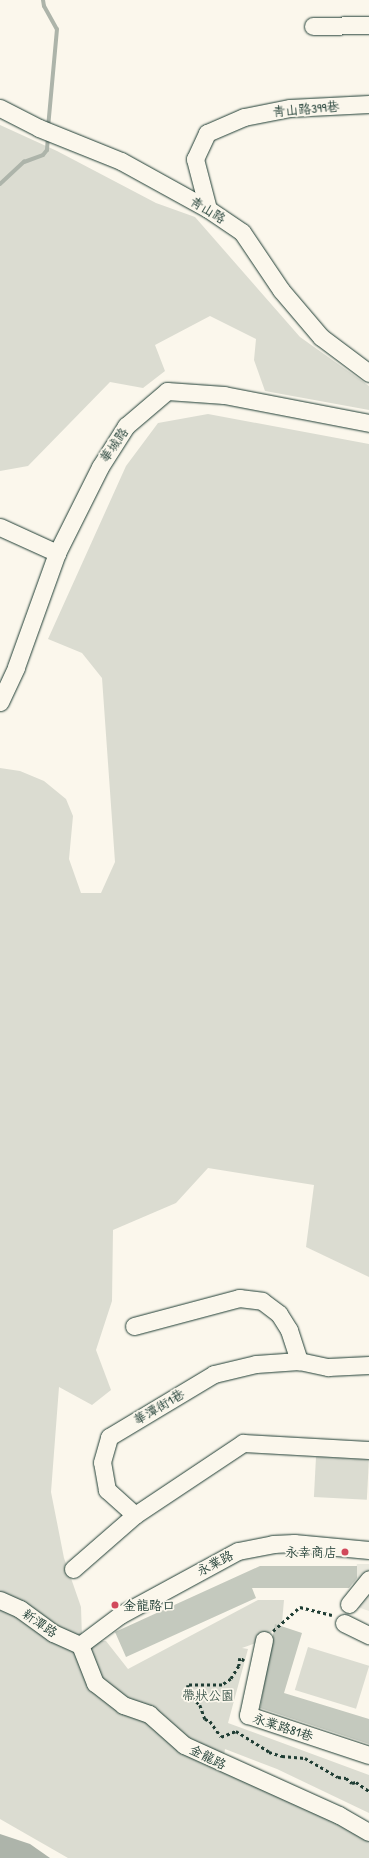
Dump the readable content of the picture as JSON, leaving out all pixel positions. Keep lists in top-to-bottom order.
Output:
{
  "streets": {
    "street": [
      "青山路399巷",
      "青山路",
      "華城路",
      "華潭街1巷",
      "永業路",
      "新潭路",
      "永業路81巷",
      "金龍路"
    ]
  },
  "crossings": [
    ["青山路399巷", "青山路"],
    ["永業路", "新潭路"],
    ["永業路", "金龍路"],
    ["新潭路", "金龍路"]
  ],
  "parks": ["帶狀公園"],
  "places": ["永幸商店", "金龍路口"]
}
